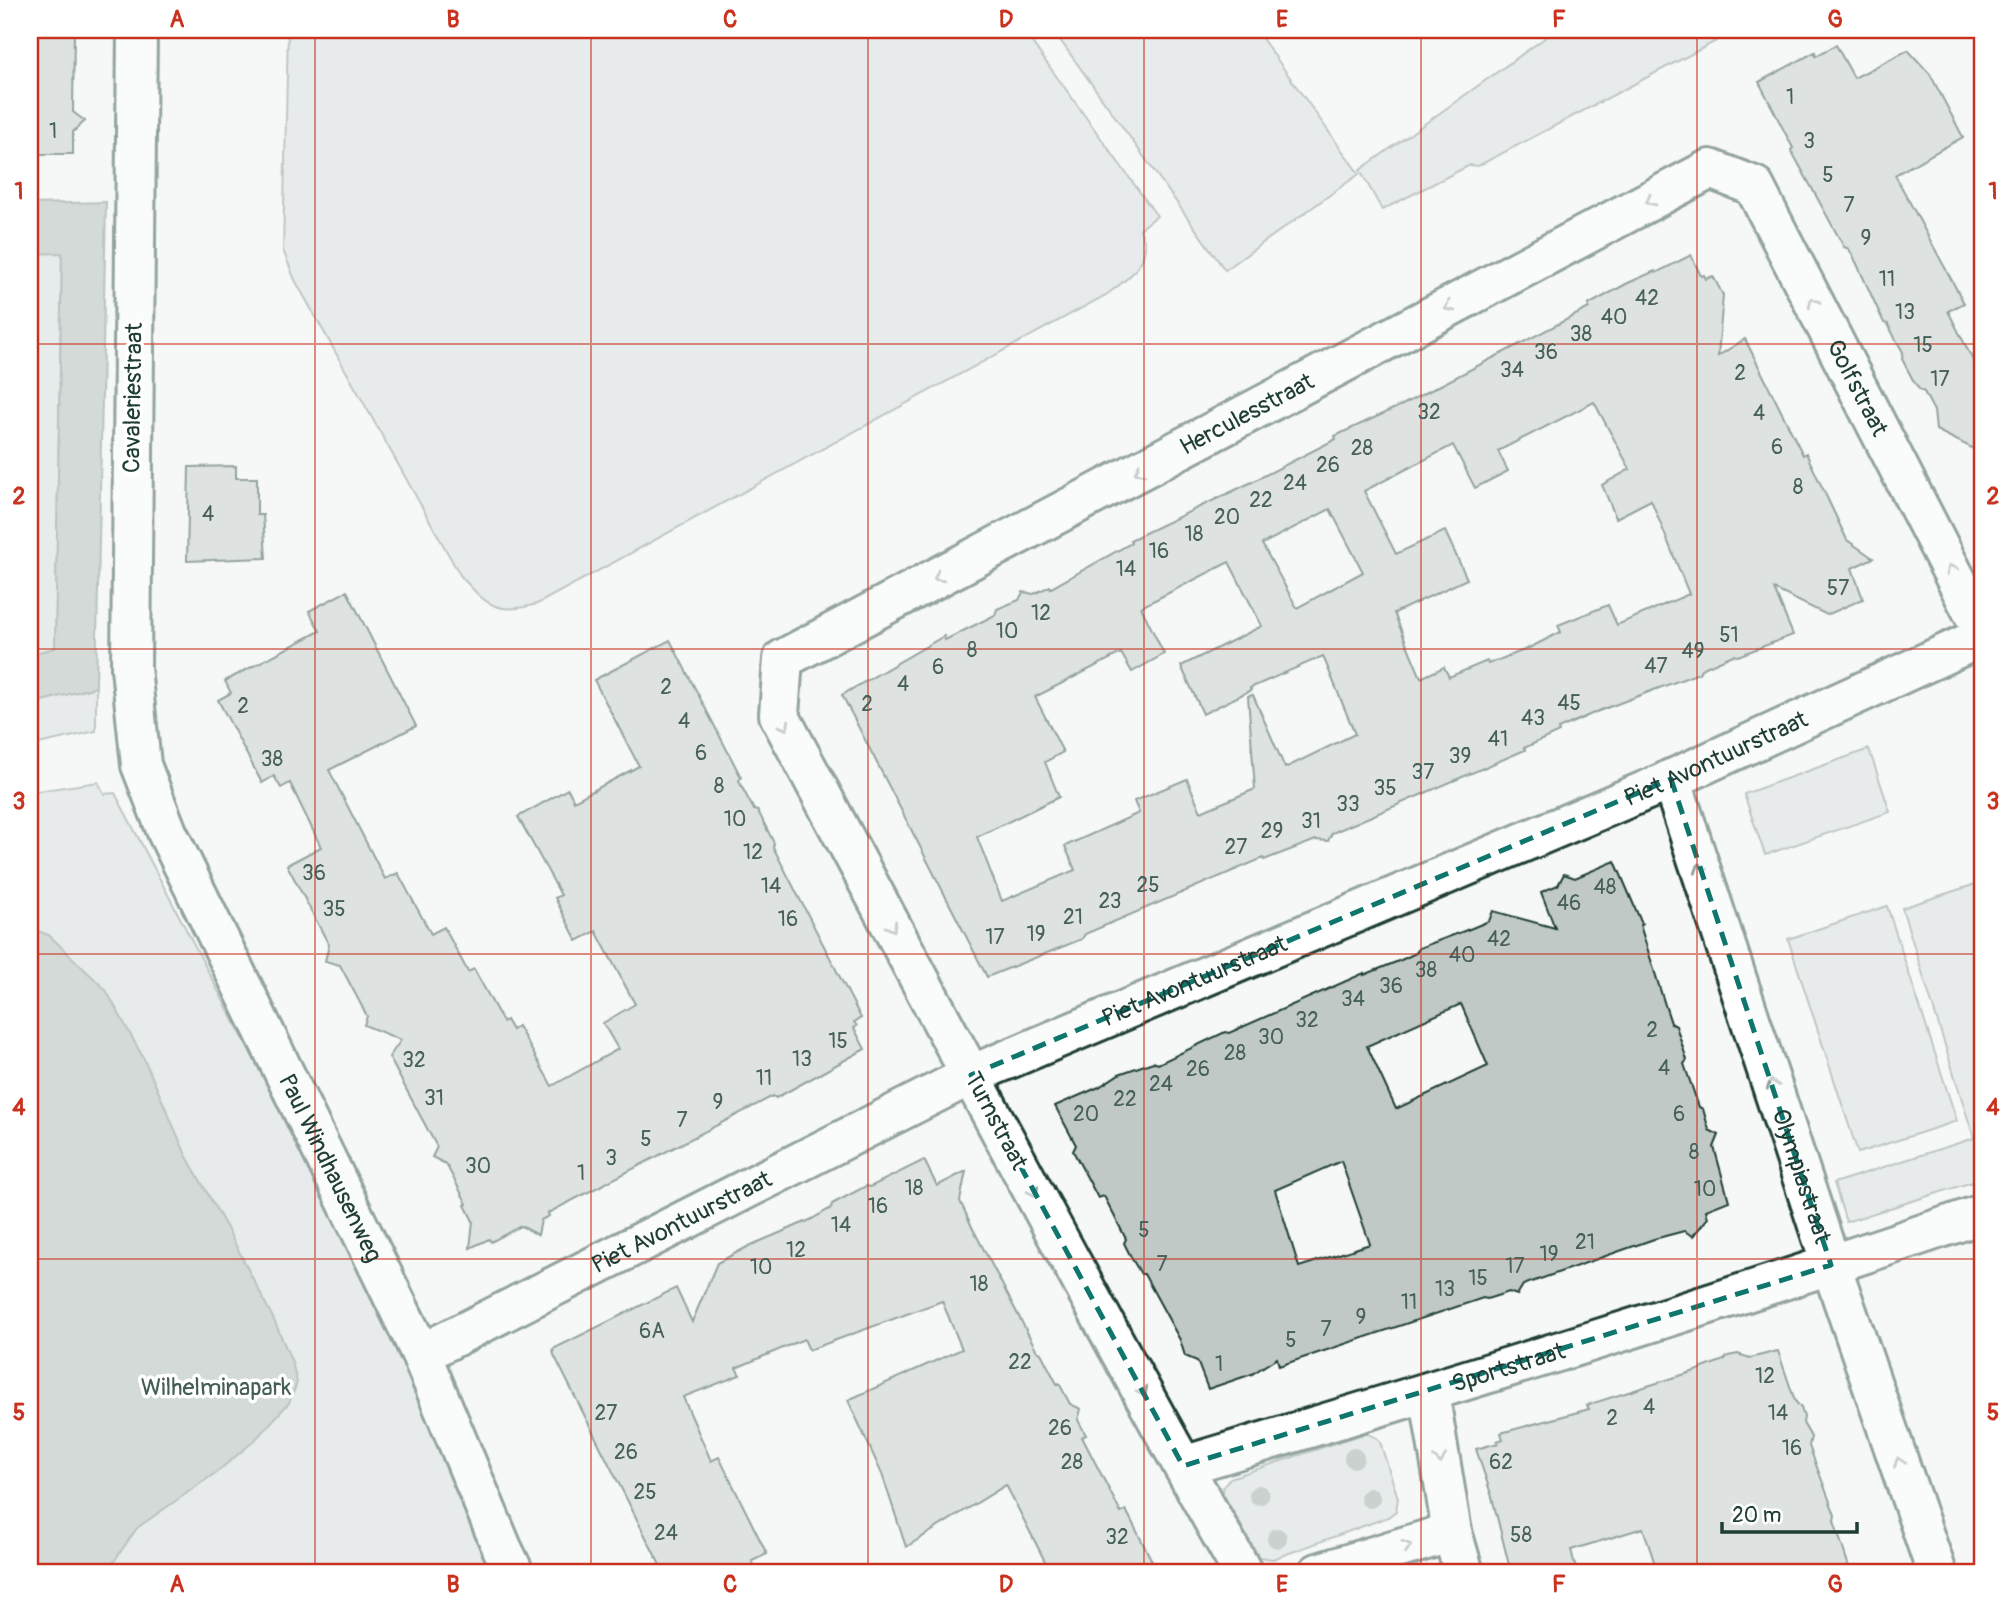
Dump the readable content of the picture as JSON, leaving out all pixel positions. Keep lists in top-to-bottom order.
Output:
{
  "streets": {
    "street": [
      "Golfstraat",
      "Cavaleriestraat",
      "Herculesstraat",
      "Piet Avontuurstraat",
      "Turnstraat",
      "Paul Windhausenweg",
      "Olympiastraat",
      "Sportstraat"
    ]
  },
  "crossings": [
    ["Golfstraat", "Herculesstraat"],
    ["Cavaleriestraat", "Paul Windhausenweg"],
    ["Herculesstraat", "Turnstraat"],
    ["Piet Avontuurstraat", "Turnstraat"],
    ["Piet Avontuurstraat", "Paul Windhausenweg"],
    ["Piet Avontuurstraat", "Olympiastraat"],
    ["Turnstraat", "Sportstraat"],
    ["Olympiastraat", "Sportstraat"]
  ],
  "one_way": [
    "Golfstraat",
    "Herculesstraat",
    "Turnstraat",
    "Olympiastraat"
  ],
  "parks": ["Wilhelminapark"],
  "house_numbers": [
    "1",
    "1",
    "3",
    "5",
    "7",
    "9",
    "11",
    "42",
    "13",
    "40",
    "38",
    "15",
    "36",
    "34",
    "2",
    "17",
    "32",
    "4",
    "6",
    "28",
    "26",
    "24",
    "8",
    "22",
    "4",
    "20",
    "18",
    "16",
    "14",
    "57",
    "12",
    "10",
    "51",
    "8",
    "49",
    "47",
    "6",
    "4",
    "2",
    "45",
    "2",
    "2",
    "43",
    "4",
    "41",
    "6",
    "39",
    "38",
    "37",
    "8",
    "35",
    "33",
    "10",
    "31",
    "29",
    "27",
    "12",
    "36",
    "25",
    "14",
    "48",
    "23",
    "46",
    "35",
    "21",
    "16",
    "19",
    "17",
    "42",
    "40",
    "38",
    "36",
    "34",
    "32",
    "2",
    "30",
    "15",
    "28",
    "13",
    "32",
    "4",
    "26",
    "11",
    "24",
    "31",
    "22",
    "9",
    "20",
    "6",
    "7",
    "5",
    "8",
    "3",
    "30",
    "1",
    "18",
    "10",
    "16",
    "14",
    "5",
    "21",
    "12",
    "19",
    "7",
    "17",
    "10",
    "15",
    "18",
    "13",
    "11",
    "9",
    "7",
    "6A",
    "5",
    "22",
    "1",
    "12",
    "4",
    "27",
    "14",
    "2",
    "26",
    "16",
    "26",
    "28",
    "62",
    "25",
    "24",
    "58",
    "32"
  ],
  "scale_bar": "20 m",
  "grid": {
    "columns": [
      "A",
      "B",
      "C",
      "D",
      "E",
      "F",
      "G"
    ],
    "rows": [
      "1",
      "2",
      "3",
      "4",
      "5"
    ]
  }
}
